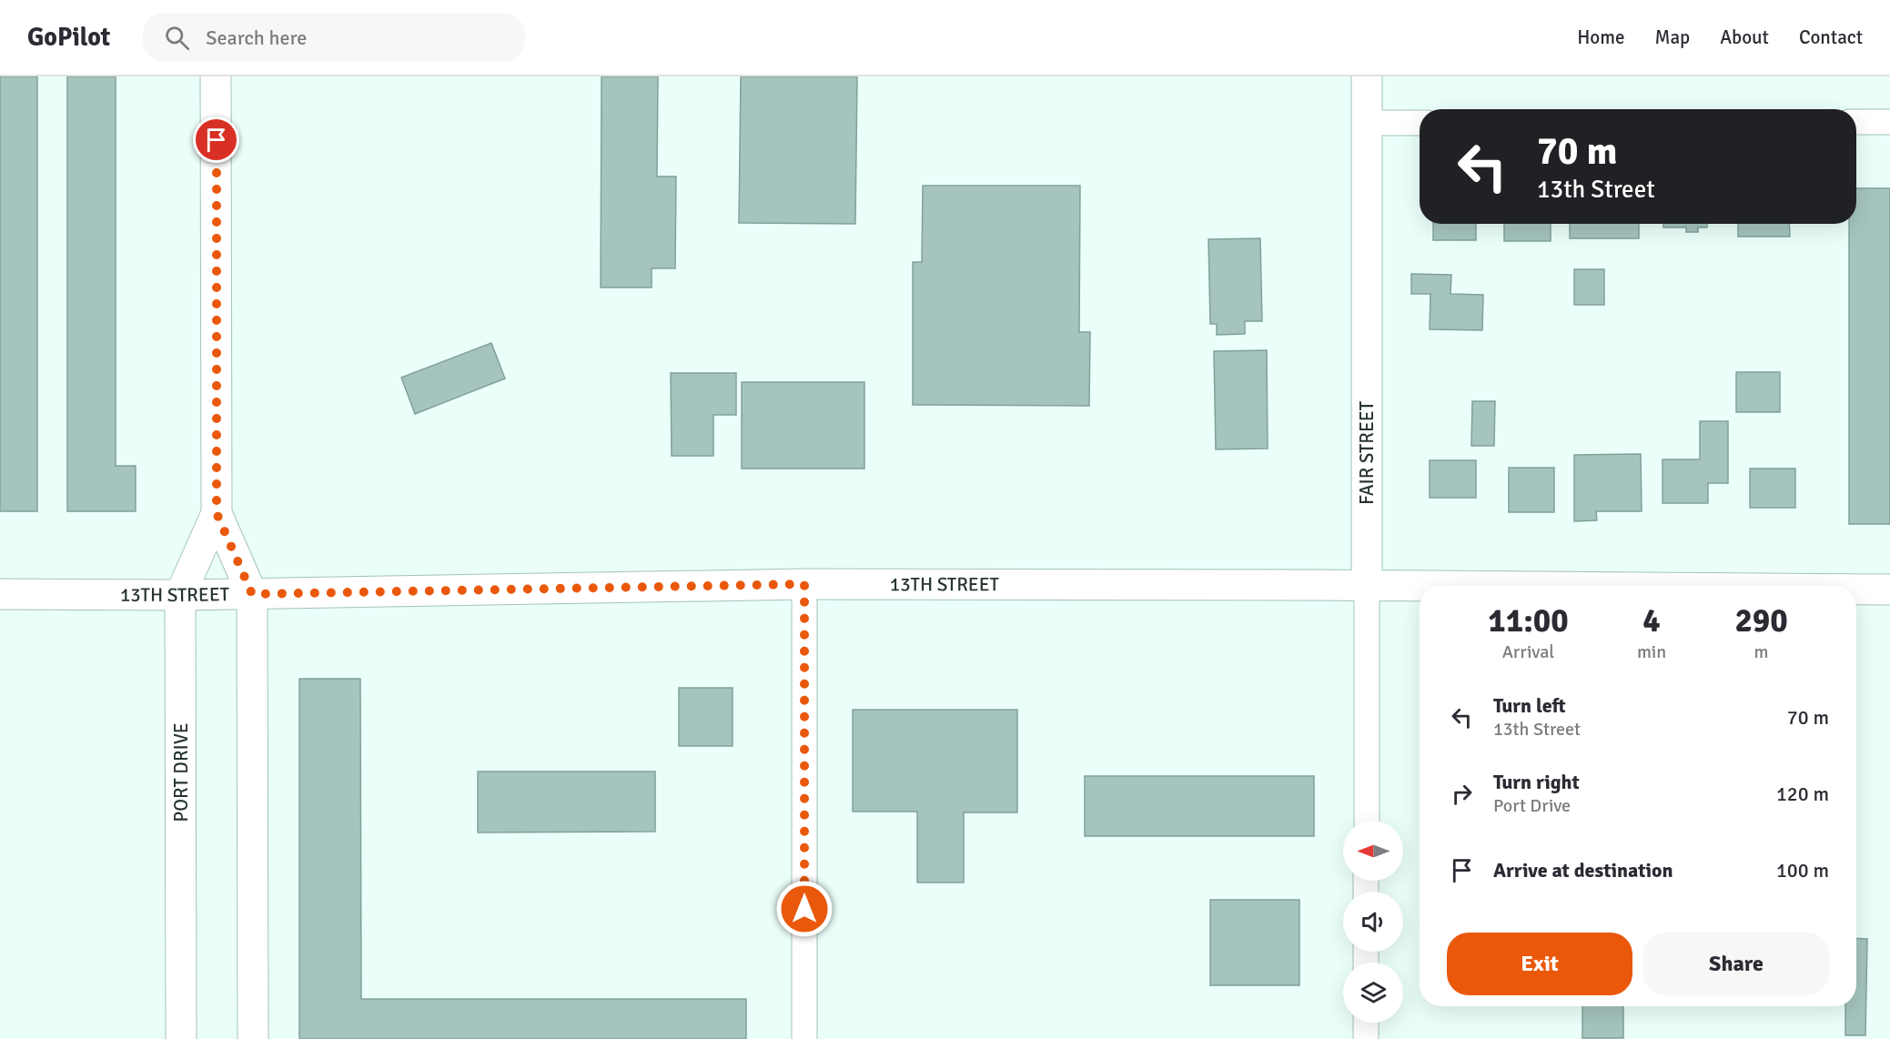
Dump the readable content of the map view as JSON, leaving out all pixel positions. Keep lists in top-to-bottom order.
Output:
{
  "streets": {
    "street": ["FAIR STREET", "13TH STREET", "PORT DRIVE"]
  },
  "crossings": [
    ["FAIR STREET", "13TH STREET"],
    ["13TH STREET", "PORT DRIVE"]
  ],
  "north": "left",
  "page": {
    "header": "GoPilot",
    "search": "Search here",
    "nav": [
      "Home",
      "Map",
      "About",
      "Contact"
    ],
    "turn": ["70 m", "13th Street"],
    "eta": [
      "11:00",
      "Arrival",
      "4",
      "min",
      "290",
      "m"
    ],
    "list": [
      {
        "name": "Turn left",
        "note": "13th Street",
        "value": "70 m"
      },
      {
        "name": "Turn right",
        "note": "Port Drive",
        "value": "120 m"
      },
      {
        "name": "Arrive at destination",
        "value": "100 m"
      }
    ],
    "buttons": ["Exit", "Share"]
  }
}
